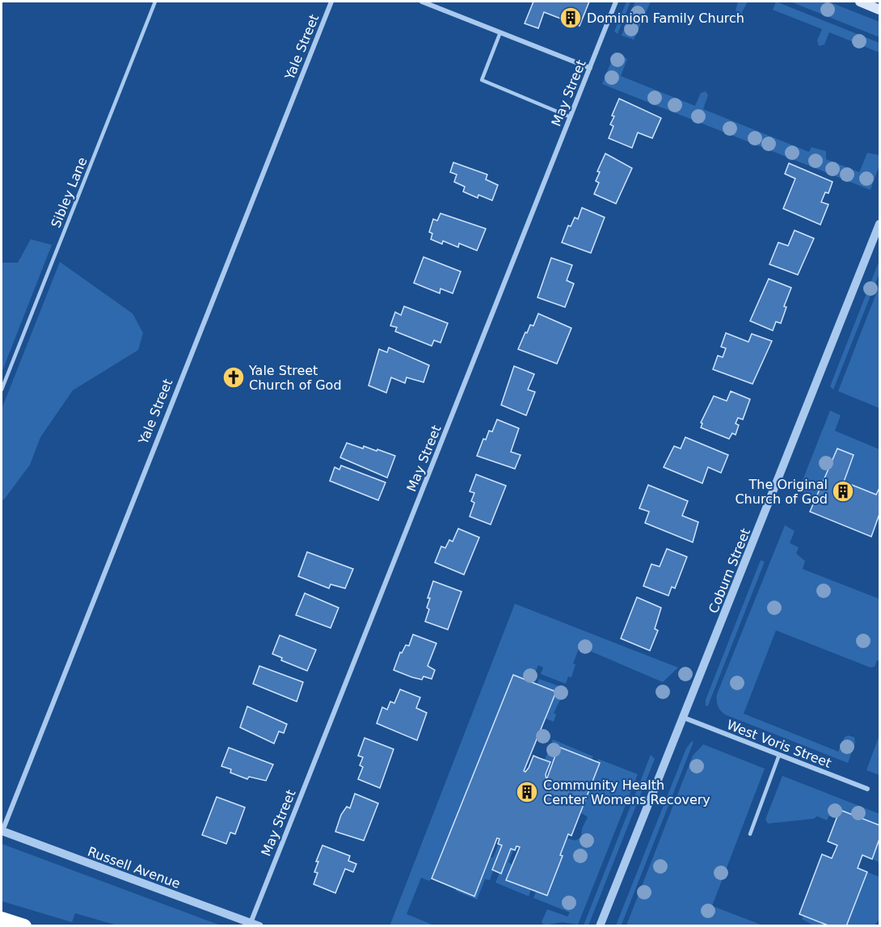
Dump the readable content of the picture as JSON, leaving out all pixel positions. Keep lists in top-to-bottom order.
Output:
{
  "streets": {
    "street": [
      "Yale Street",
      "May Street",
      "Coburn Street",
      "West Voris Street",
      "Russell Avenue"
    ],
    "lane": ["Sibley Lane"]
  },
  "crossings": [
    ["Yale Street", "Russell Avenue"],
    ["May Street", "Russell Avenue"],
    ["Coburn Street", "West Voris Street"]
  ],
  "places": {
    "building": ["Dominion Family Church", "The Original Church of God", "Community Health Center Womens Recovery"],
    "church": ["Yale Street Church of God"]
  }
}
